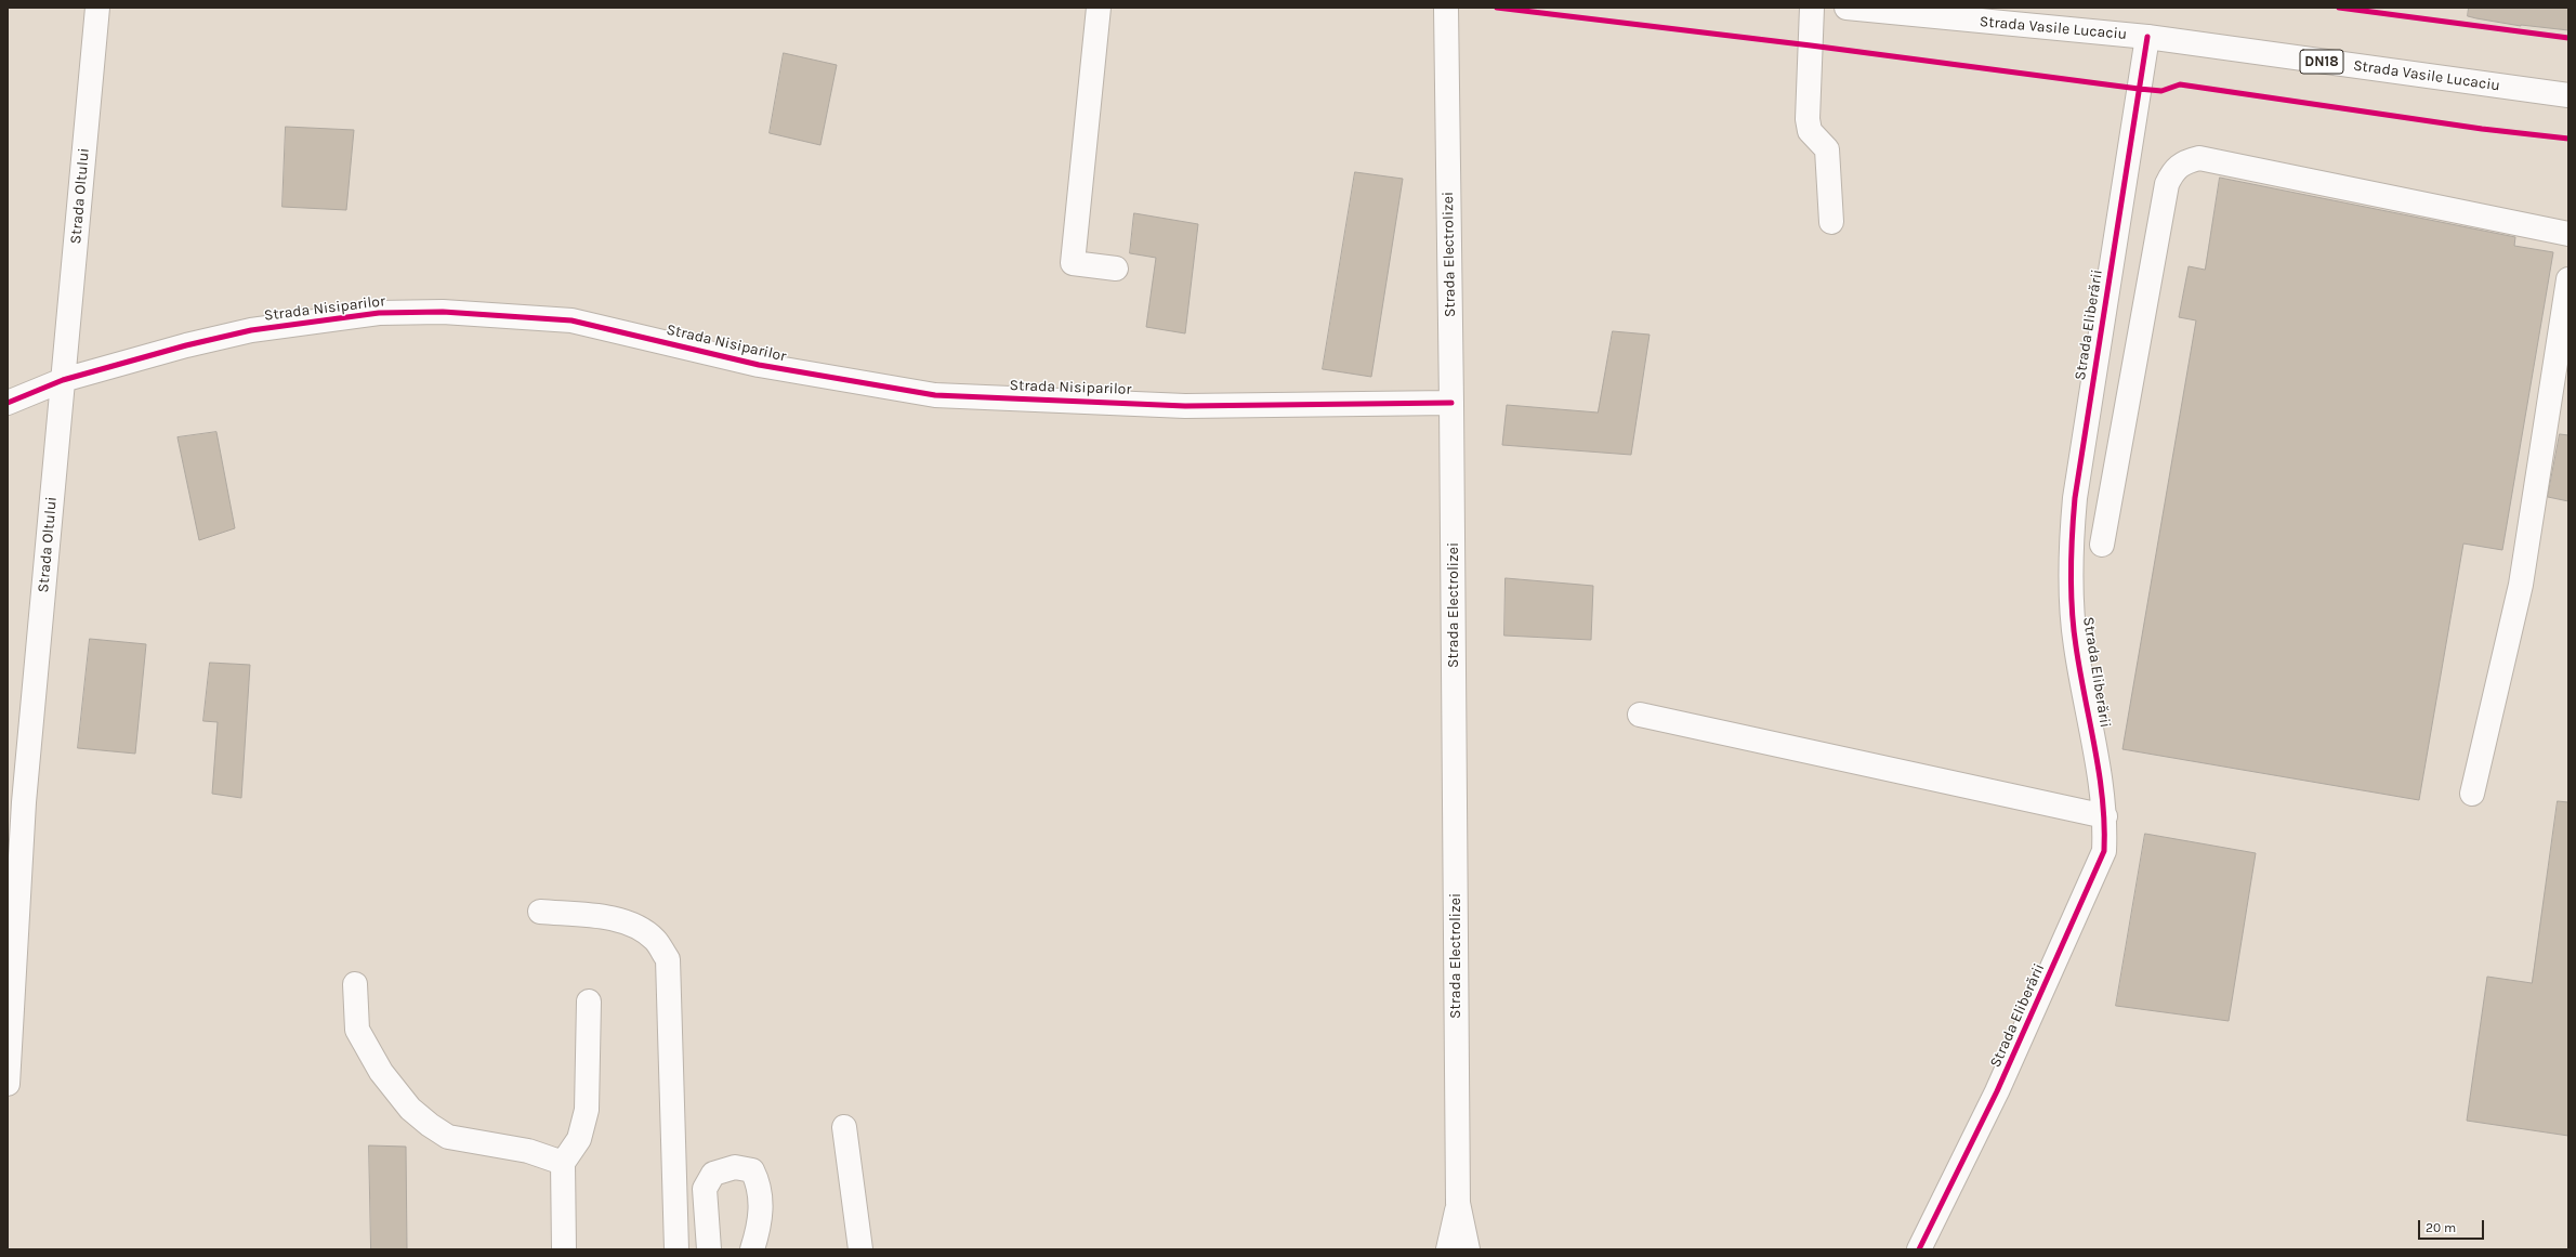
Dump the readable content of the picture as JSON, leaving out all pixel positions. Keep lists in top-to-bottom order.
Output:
{
  "streets": {
    "street": [
      "Strada Vasile Lucaciu",
      "DN18",
      "Strada Oltului",
      "Strada Electrolizei",
      "Strada Nisiparilor",
      "Strada Eliberării"
    ]
  },
  "crossings": [
    ["Strada Vasile Lucaciu", "Strada Eliberării"],
    ["Strada Oltului", "Strada Nisiparilor"],
    ["Strada Electrolizei", "Strada Nisiparilor"]
  ],
  "scale_bar": "20 m"
}
